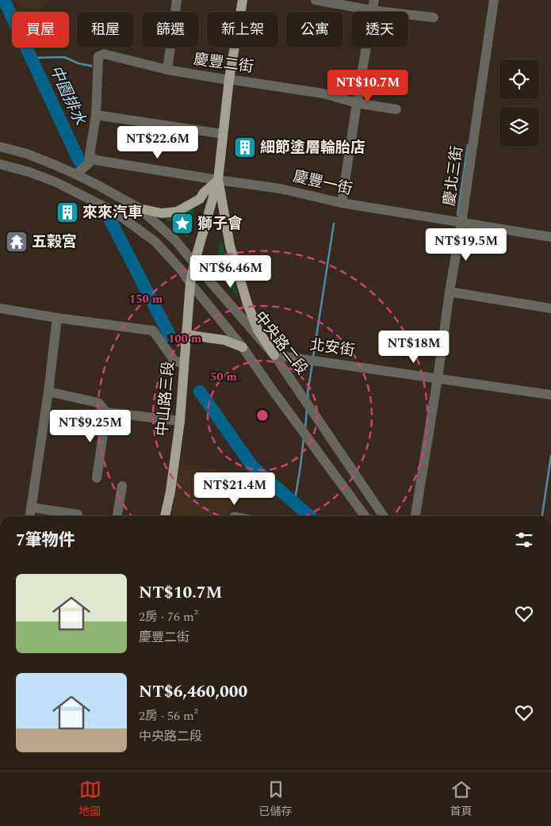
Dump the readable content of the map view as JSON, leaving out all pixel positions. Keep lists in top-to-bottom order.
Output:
{
  "streets": {
    "main road": ["中山路三段"],
    "street": [
      "慶豐二街",
      "慶北三街",
      "慶豐一街",
      "中央路二段",
      "北安街"
    ]
  },
  "crossings": [
    ["慶豐二街", "慶豐一街"],
    ["慶豐二街", "中山路三段"],
    ["慶北三街", "慶豐一街"],
    ["慶北三街", "北安街"],
    ["慶豐一街", "中山路三段"],
    ["中央路二段", "北安街"],
    ["中央路二段", "中山路三段"]
  ],
  "water": ["中園排水"],
  "places": {
    "building": ["細節塗層輪胎店", "來來汽車"],
    "place": ["獅子會"],
    "temple": ["五榖宮"]
  },
  "page": {
    "chip": [
      "買屋",
      "租屋",
      "篩選",
      "新上架",
      "公寓",
      "透天"
    ],
    "price": [
      "NT$10.7M",
      "NT$22.6M",
      "NT$19.5M",
      "NT$6.46M",
      "NT$18M",
      "NT$9.25M",
      "NT$21.4M"
    ],
    "heading": "7筆物件",
    "list": [
      {
        "name": "NT$10.7M",
        "note": "2房 · 76 m² · 慶豐二街"
      },
      {
        "name": "NT$6,460,000",
        "note": "2房 · 56 m² · 中央路二段"
      }
    ],
    "tabs": ["地圖", "已儲存", "首頁"]
  },
  "rings": ["150 m", "100 m", "50 m"]
}
